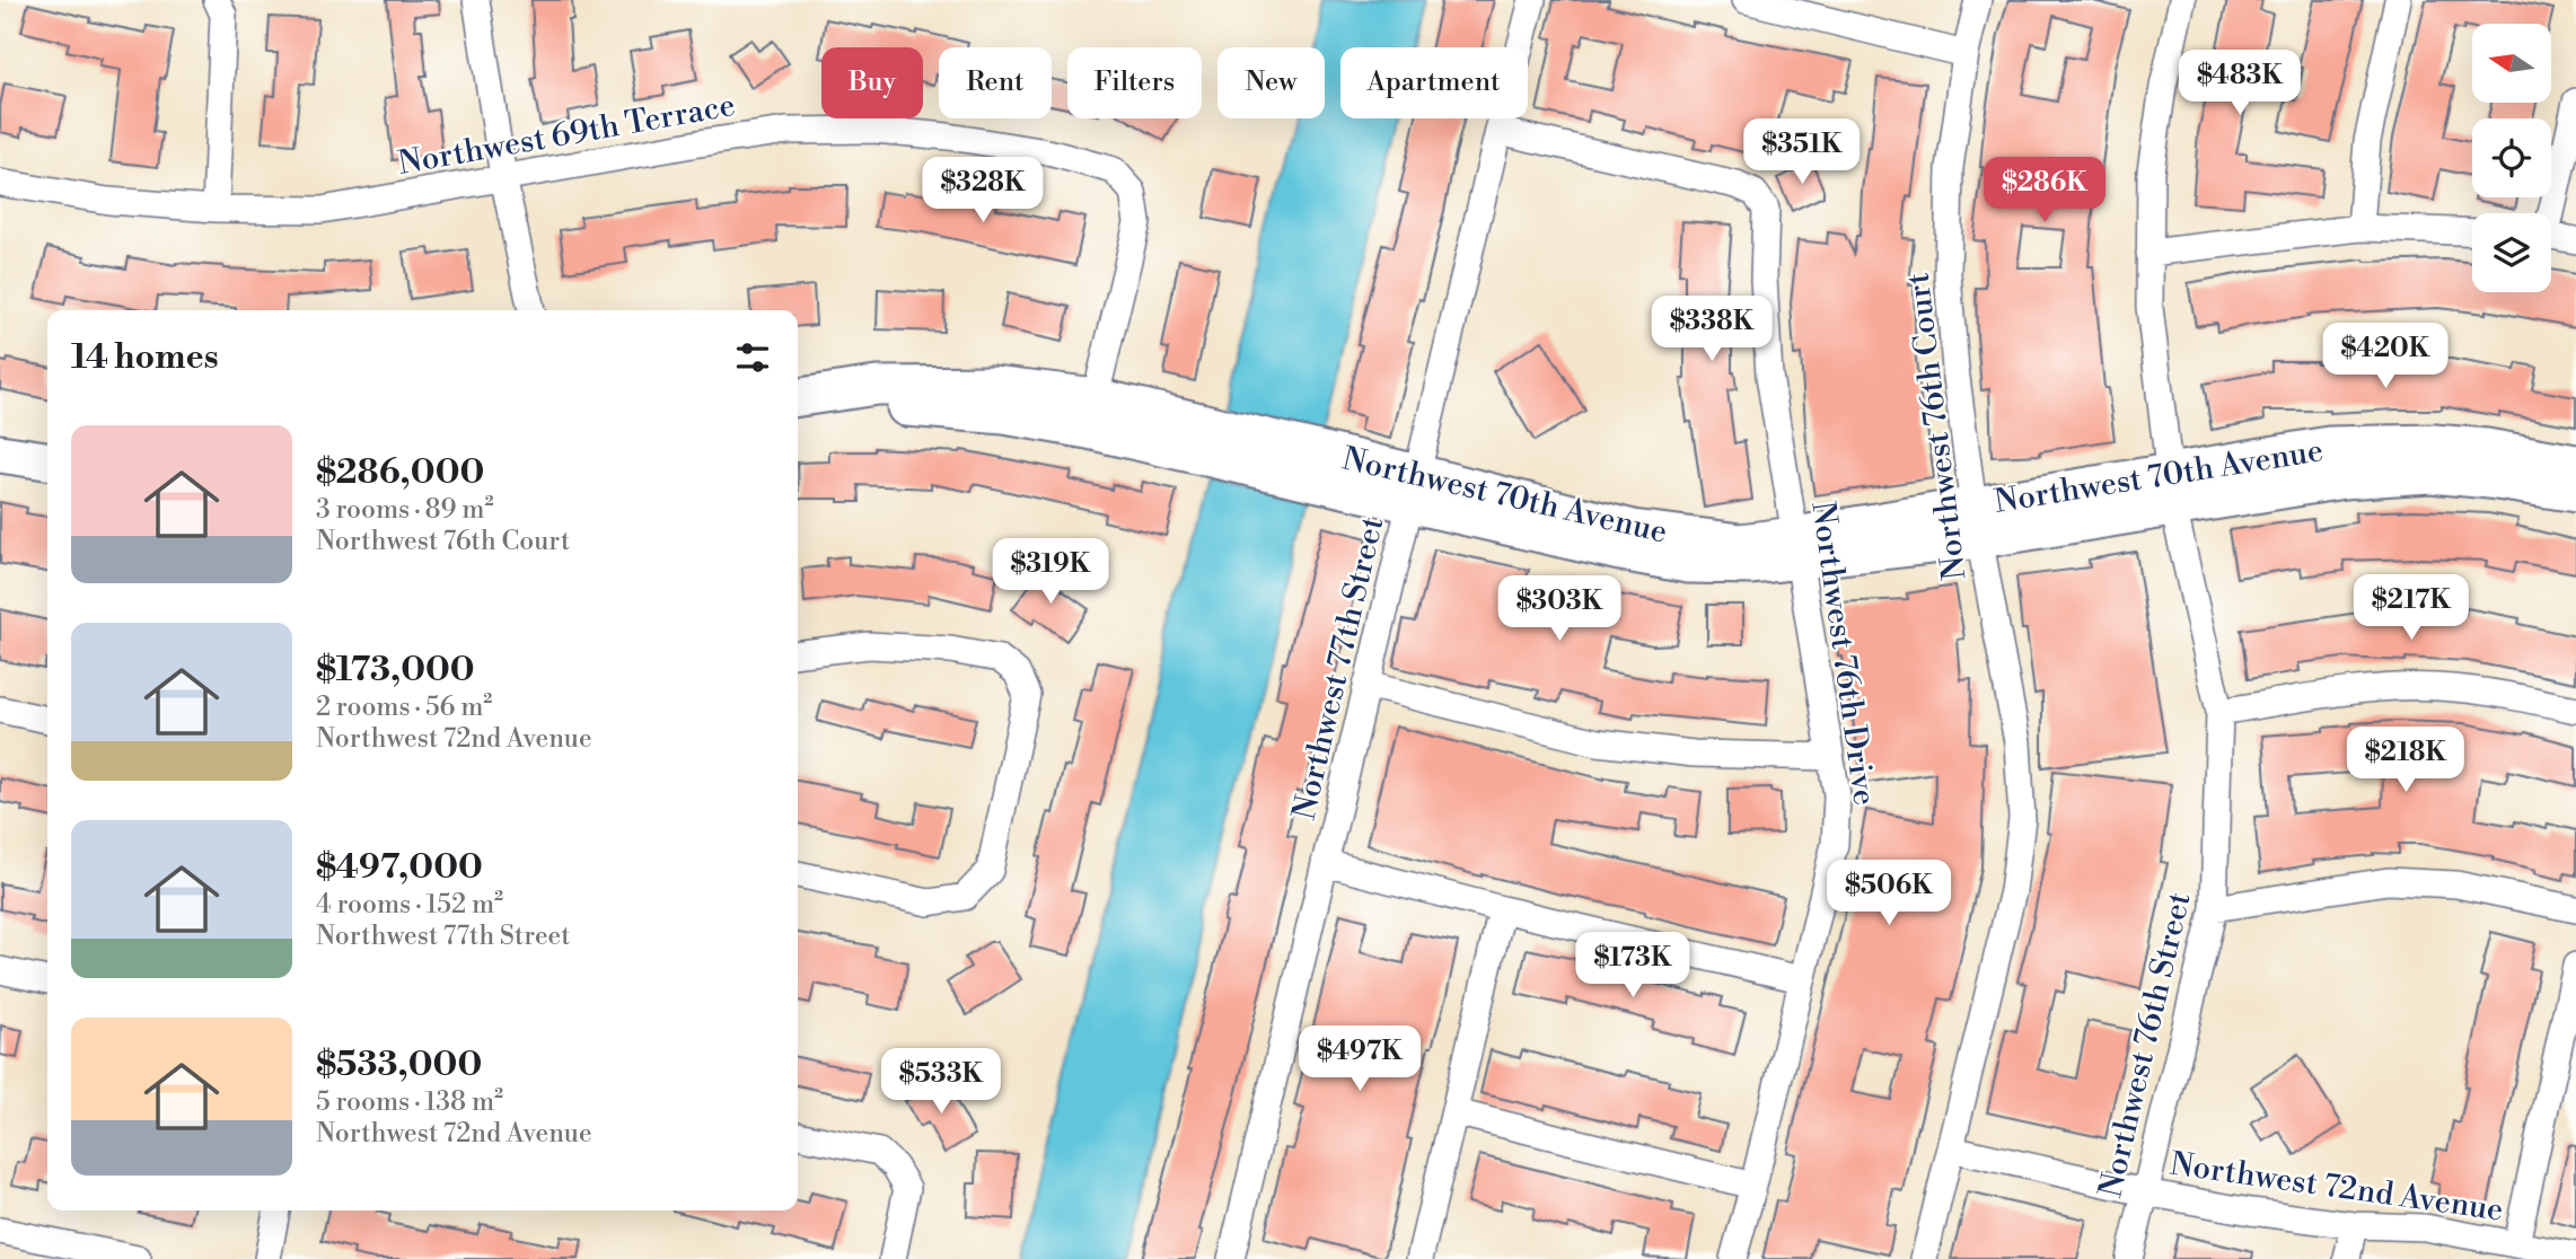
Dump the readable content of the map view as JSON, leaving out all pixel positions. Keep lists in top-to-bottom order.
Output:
{
  "streets": {
    "street": [
      "Northwest 69th Terrace",
      "Northwest 76th Court",
      "Northwest 70th Avenue",
      "Northwest 76th Drive",
      "Northwest 77th Street",
      "Northwest 76th Street",
      "Northwest 72nd Avenue"
    ]
  },
  "crossings": [
    ["Northwest 69th Terrace", "Northwest 70th Avenue"],
    ["Northwest 76th Court", "Northwest 70th Avenue"],
    ["Northwest 76th Court", "Northwest 72nd Avenue"],
    ["Northwest 70th Avenue", "Northwest 76th Drive"],
    ["Northwest 70th Avenue", "Northwest 77th Street"],
    ["Northwest 70th Avenue", "Northwest 76th Street"],
    ["Northwest 76th Drive", "Northwest 77th Street"],
    ["Northwest 76th Street", "Northwest 72nd Avenue"]
  ],
  "north": "left",
  "page": {
    "chip": [
      "Buy",
      "Rent",
      "Filters",
      "New",
      "Apartment"
    ],
    "price": [
      "$483K",
      "$351K",
      "$328K",
      "$286K",
      "$338K",
      "$420K",
      "$319K",
      "$217K",
      "$303K",
      "$218K",
      "$506K",
      "$173K",
      "$497K",
      "$533K"
    ],
    "heading": "14 homes",
    "list": [
      {
        "name": "$286,000",
        "note": "3 rooms · 89 m² · Northwest 76th Court"
      },
      {
        "name": "$173,000",
        "note": "2 rooms · 56 m² · Northwest 72nd Avenue"
      },
      {
        "name": "$497,000",
        "note": "4 rooms · 152 m² · Northwest 77th Street"
      },
      {
        "name": "$533,000",
        "note": "5 rooms · 138 m² · Northwest 72nd Avenue"
      }
    ]
  }
}
